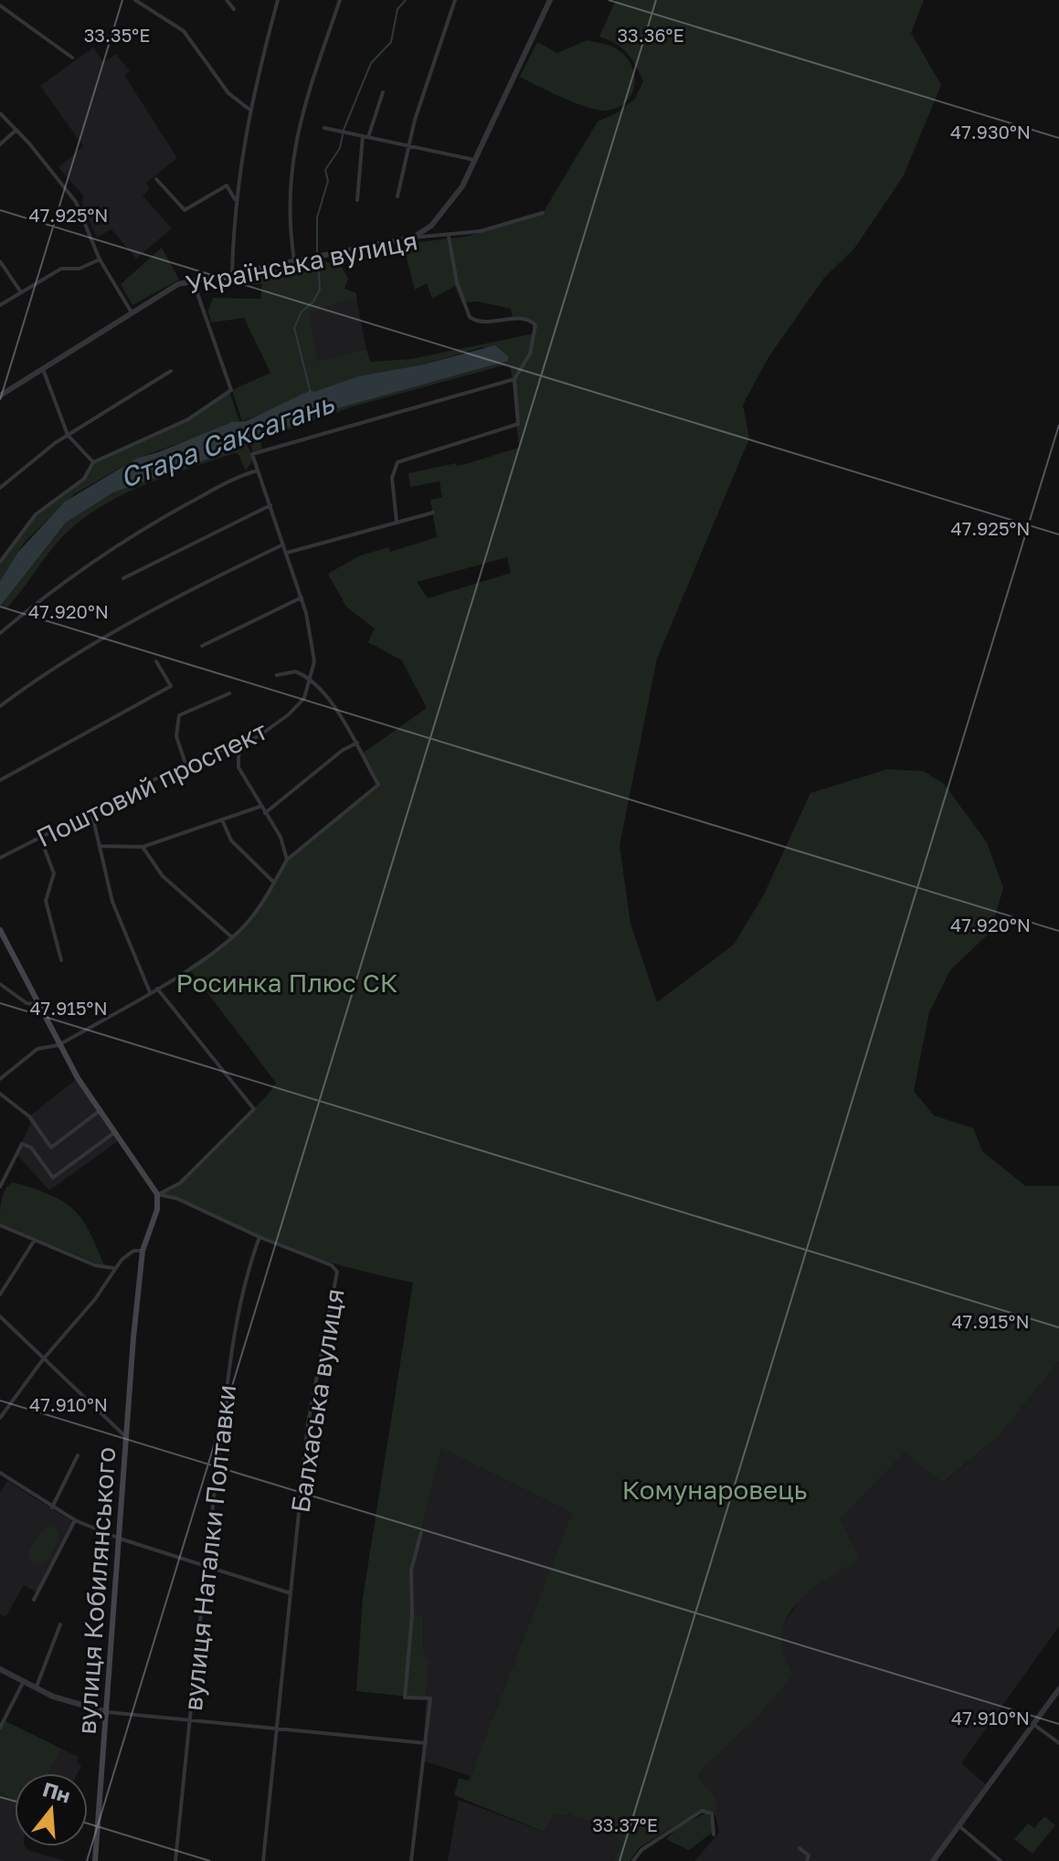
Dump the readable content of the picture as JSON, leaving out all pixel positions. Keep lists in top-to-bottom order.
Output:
{
  "streets": {
    "main road": ["вулиця Кобилянського"],
    "street": [
      "Українська вулиця",
      "Поштовий проспект",
      "Балхаська вулиця",
      "вулиця Наталки Полтавки"
    ]
  },
  "crossings": [
    ["Балхаська вулиця", "вулиця Наталки Полтавки"],
    ["Балхаська вулиця", "вулиця Кобилянського"]
  ],
  "water": ["Стара Саксагань"],
  "parks": ["Росинка Плюс СК", "Комунаровець"],
  "north": "top",
  "coordinates": [
    "33.35°E",
    "33.36°E",
    "47.930°N",
    "47.925°N",
    "47.920°N",
    "47.915°N",
    "47.910°N",
    "33.37°E"
  ]
}
